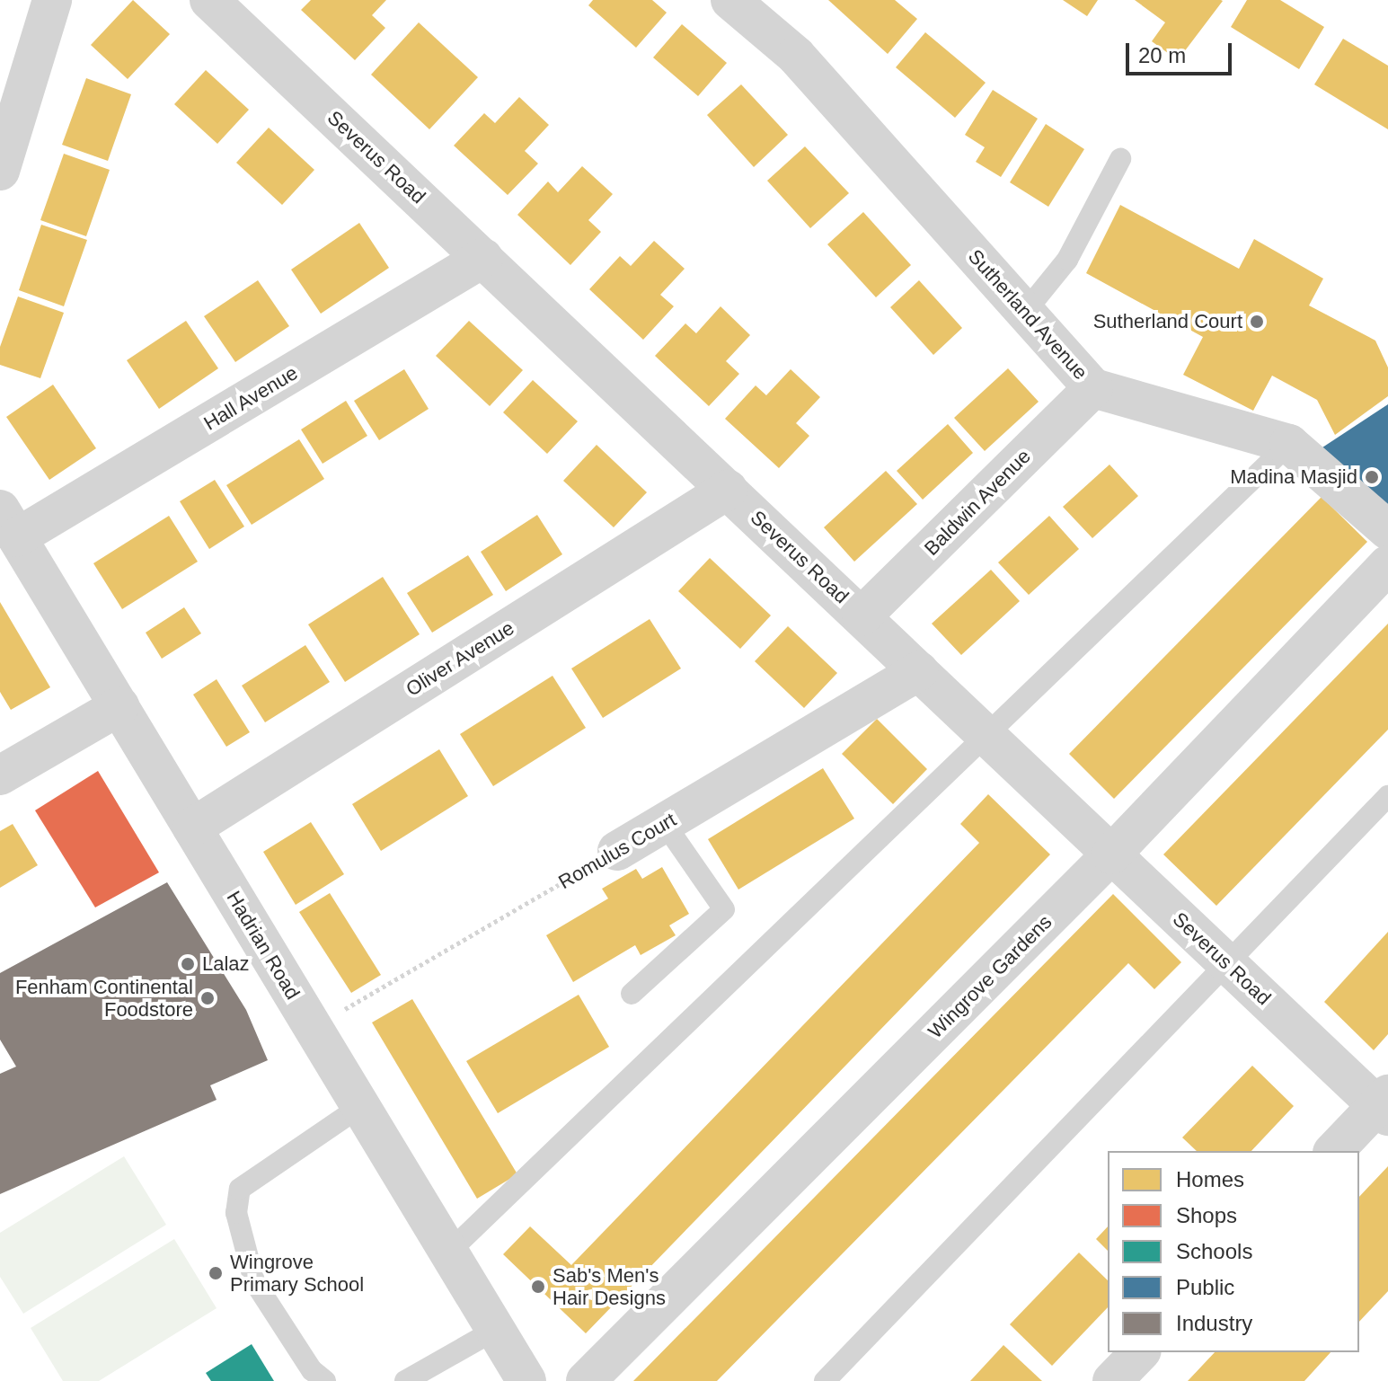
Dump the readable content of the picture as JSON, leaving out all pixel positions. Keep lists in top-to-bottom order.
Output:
{
  "streets": {
    "street": [
      "Severus Road",
      "Sutherland Avenue",
      "Hall Avenue",
      "Baldwin Avenue",
      "Oliver Avenue",
      "Romulus Court",
      "Hadrian Road",
      "Wingrove Gardens"
    ]
  },
  "crossings": [
    ["Severus Road", "Hall Avenue"],
    ["Severus Road", "Baldwin Avenue"],
    ["Severus Road", "Oliver Avenue"],
    ["Severus Road", "Romulus Court"],
    ["Severus Road", "Wingrove Gardens"],
    ["Sutherland Avenue", "Baldwin Avenue"],
    ["Hall Avenue", "Hadrian Road"],
    ["Oliver Avenue", "Hadrian Road"],
    ["Romulus Court", "Hadrian Road"]
  ],
  "places": [
    "Sutherland Court",
    "Madina Masjid",
    "Lalaz",
    "Fenham Continental Foodstore",
    "Wingrove Primary School",
    "Sab's Men's Hair Designs"
  ],
  "legend": [
    "Homes",
    "Shops",
    "Schools",
    "Public",
    "Industry"
  ],
  "scale_bar": "20 m"
}
